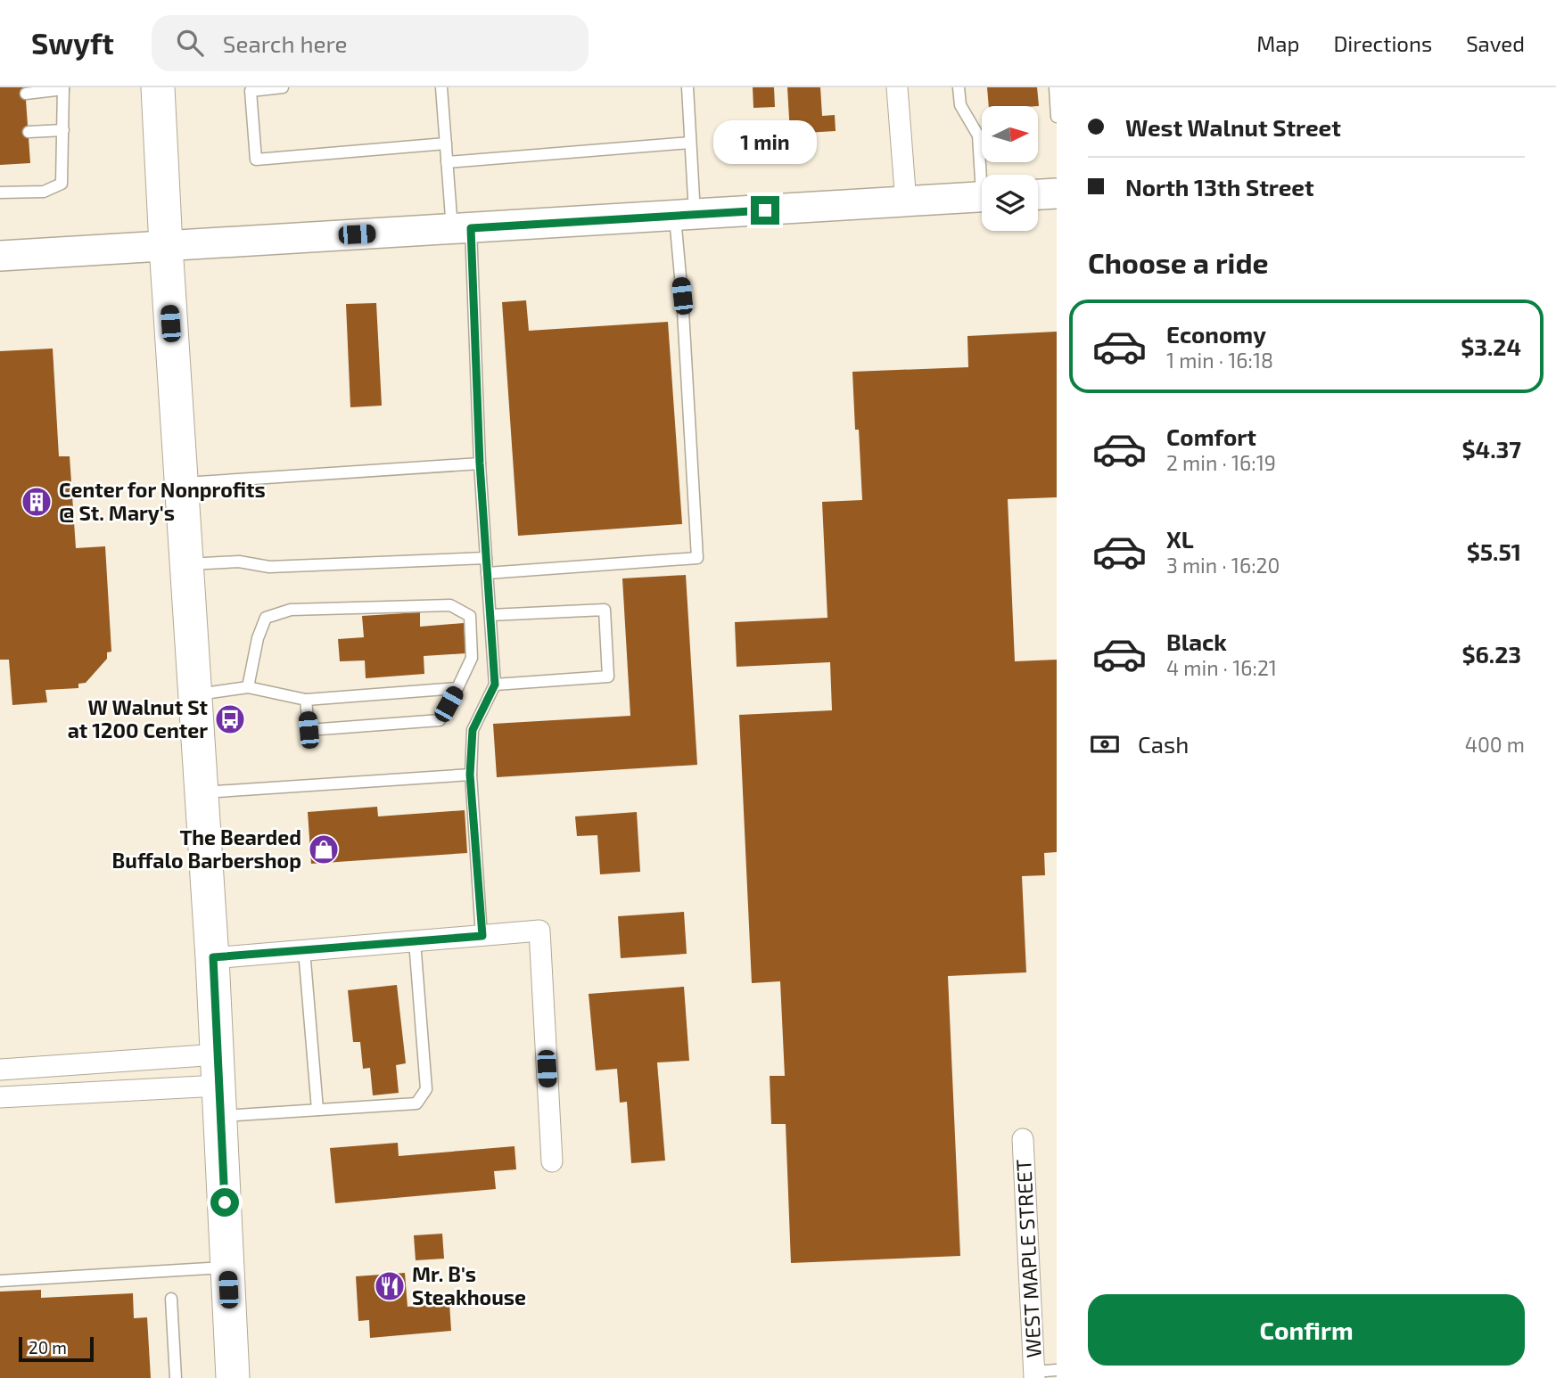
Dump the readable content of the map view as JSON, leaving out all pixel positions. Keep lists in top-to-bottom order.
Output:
{
  "streets": {
    "street": ["WEST MAPLE STREET"]
  },
  "places": {
    "building": ["Center for Nonprofits @ St. Mary's"],
    "bus stop": ["W Walnut St at 1200 Center"],
    "shop": ["The Bearded Buffalo Barbershop"],
    "restaurant": ["Mr. B's Steakhouse"]
  },
  "scale_bar": "20 m",
  "north": "right",
  "page": {
    "header": "Swyft",
    "search": "Search here",
    "nav": ["Map", "Directions", "Saved"],
    "banner": ["West Walnut Street", "North 13th Street"],
    "bubble": "1 min",
    "heading": "Choose a ride",
    "list": [
      {
        "name": "Economy",
        "note": "1 min · 16:18",
        "value": "$3.24"
      },
      {
        "name": "Comfort",
        "note": "2 min · 16:19",
        "value": "$4.37"
      },
      {
        "name": "XL",
        "note": "3 min · 16:20",
        "value": "$5.51"
      },
      {
        "name": "Black",
        "note": "4 min · 16:21",
        "value": "$6.23"
      }
    ],
    "pay": ["Cash", "400 m"],
    "buttons": "Confirm",
    "scale": "20 m"
  }
}
